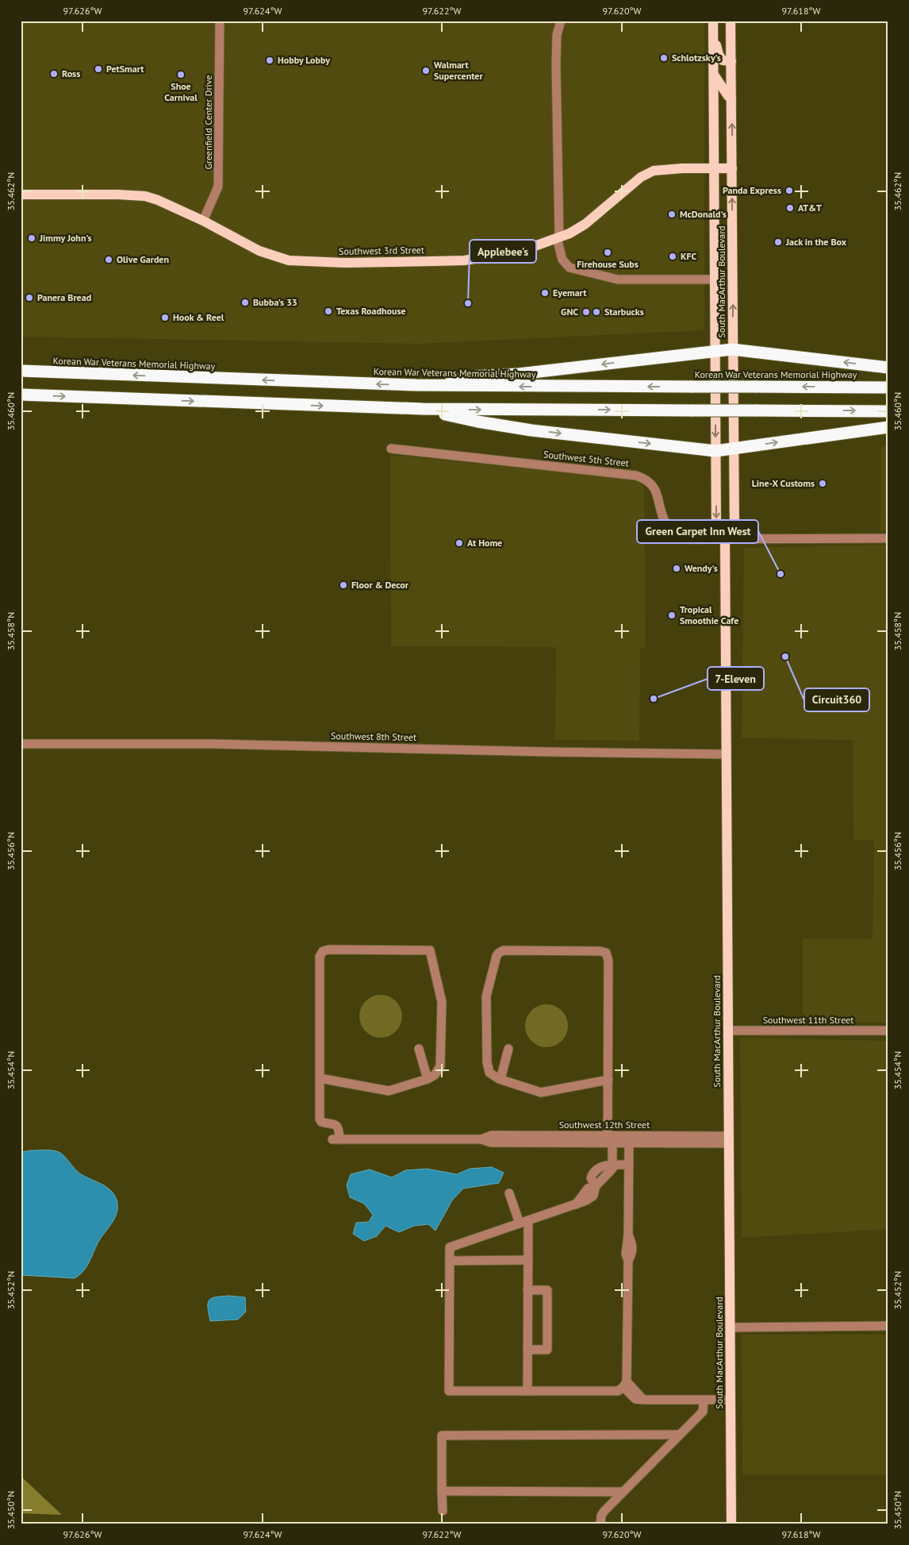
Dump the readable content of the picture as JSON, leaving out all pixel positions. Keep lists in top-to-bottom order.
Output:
{
  "streets": {
    "highway": ["Korean War Veterans Memorial Highway"],
    "main road": ["Southwest 3rd Street", "South MacArthur Boulevard"],
    "street": [
      "Greenfield Center Drive",
      "Southwest 5th Street",
      "Southwest 8th Street",
      "Southwest 11th Street",
      "Southwest 12th Street"
    ]
  },
  "crossings": [
    ["Greenfield Center Drive", "Southwest 3rd Street"],
    ["Southwest 3rd Street", "South MacArthur Boulevard"],
    ["South MacArthur Boulevard", "Southwest 5th Street"],
    ["South MacArthur Boulevard", "Southwest 8th Street"],
    ["South MacArthur Boulevard", "Southwest 11th Street"],
    ["South MacArthur Boulevard", "Southwest 12th Street"]
  ],
  "places": [
    "Schlotzsky's",
    "Hobby Lobby",
    "PetSmart",
    "Walmart Supercenter",
    "Ross",
    "Shoe Carnival",
    "Panda Express",
    "AT&T",
    "McDonald's",
    "Jimmy John's",
    "Jack in the Box",
    "Firehouse Subs",
    "KFC",
    "Olive Garden",
    "Eyemart",
    "Panera Bread",
    "Bubba's 33",
    "Applebee's",
    "Texas Roadhouse",
    "GNC",
    "Starbucks",
    "Hook & Reel",
    "Line-X Customs",
    "At Home",
    "Wendy's",
    "Green Carpet Inn West",
    "Floor & Decor",
    "Tropical Smoothie Cafe",
    "Circuit360",
    "7-Eleven"
  ],
  "coordinates": [
    "97.626°W",
    "97.624°W",
    "97.622°W",
    "97.620°W",
    "97.618°W",
    "35.462°N",
    "35.460°N",
    "35.458°N",
    "35.456°N",
    "35.454°N",
    "35.452°N",
    "35.450°N"
  ]
}
